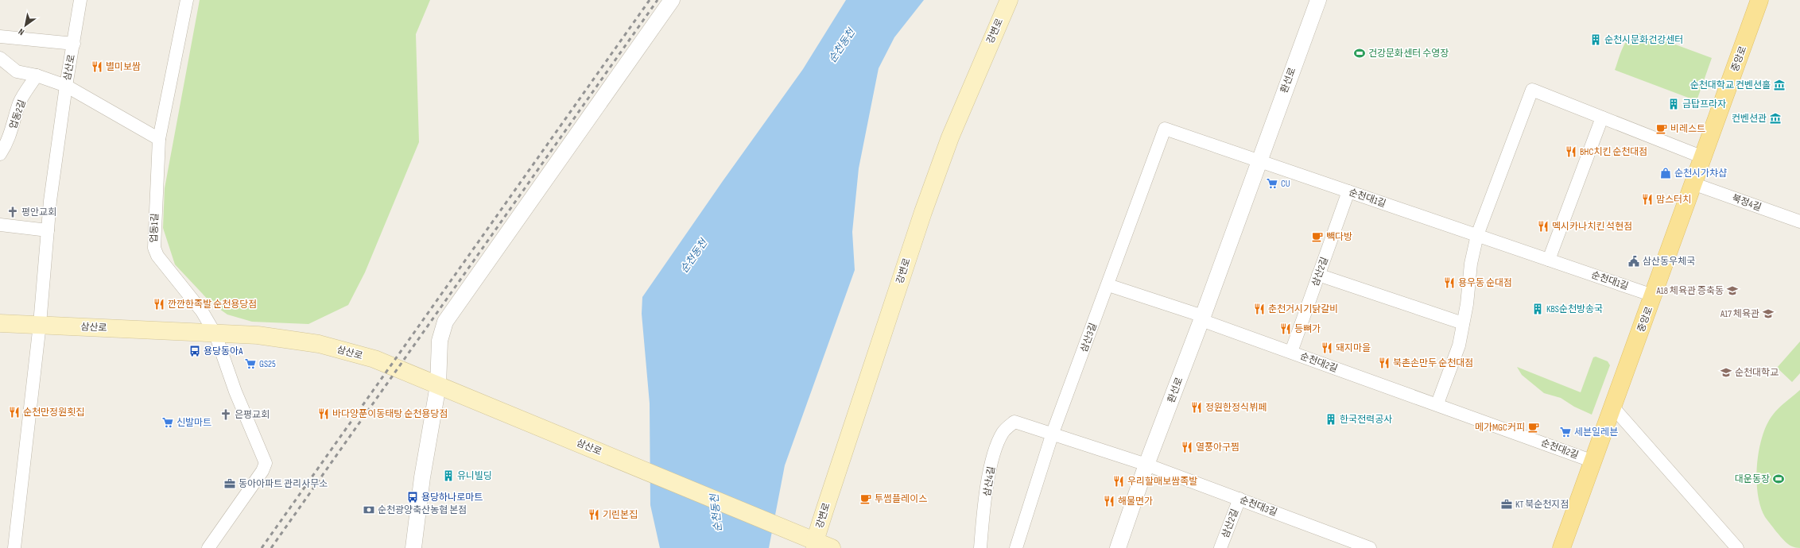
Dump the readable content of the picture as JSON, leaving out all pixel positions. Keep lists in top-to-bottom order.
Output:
{
  "streets": {
    "main road": ["강변로", "중앙로", "삼산로"],
    "street": [
      "환선로",
      "업동2길",
      "순천대1길",
      "북정4길",
      "업동1길",
      "삼산2길",
      "삼산3길",
      "순천대2길",
      "삼산4길",
      "순천대3길"
    ]
  },
  "crossings": [
    ["강변로", "삼산로"],
    ["중앙로", "순천대1길"],
    ["중앙로", "북정4길"],
    ["중앙로", "순천대2길"],
    ["삼산로", "업동1길"],
    ["환선로", "순천대1길"],
    ["환선로", "삼산3길"],
    ["환선로", "순천대2길"],
    ["환선로", "순천대3길"],
    ["순천대1길", "삼산2길"],
    ["순천대1길", "삼산3길"],
    ["삼산2길", "순천대2길"],
    ["삼산2길", "순천대3길"],
    ["삼산3길", "삼산4길"]
  ],
  "water": ["순천동천"],
  "places": {
    "building": [
      "순천시문화건강센터",
      "금탑프라자",
      "KBS순천방송국",
      "한국전력공사",
      "유니빌딩"
    ],
    "sports": ["건강문화센터 수영장", "대운동장"],
    "restaurant": [
      "별미보쌈",
      "BHC치킨 순천대점",
      "맘스터치",
      "멕시카나치킨 석현점",
      "용우동 순대점",
      "깐깐한족발 순천용당점",
      "춘천거시기닭갈비",
      "등뼈가",
      "돼지마을",
      "북촌손만두 순천대점",
      "정원한정식뷔페",
      "순천만정원횟집",
      "바다양푼이동태탕 순천용당점",
      "열풍아구찜",
      "우리할매보쌈족발",
      "해물면가",
      "기린본집"
    ],
    "museum": ["순천대학교 컨벤션홀", "컨벤션관"],
    "cafe": [
      "비레스트",
      "빽다방",
      "메가MGC커피",
      "투썸플레이스"
    ],
    "shop": ["순천시가챠샵"],
    "supermarket": [
      "CU",
      "GS25",
      "신발마트",
      "세븐일레븐"
    ],
    "church": ["평안교회", "은평교회"],
    "public building": ["삼산동우체국"],
    "school or university": ["A18 체육관 증축동", "A17 체육관", "순천대학교"],
    "bus stop": ["용당동아A", "용당하나로마트"],
    "office": ["동아아파트 관리사무소", "KT 북순천지점"],
    "bank": ["순천광양축산농협 본점"]
  },
  "north": "bottom left"
}
